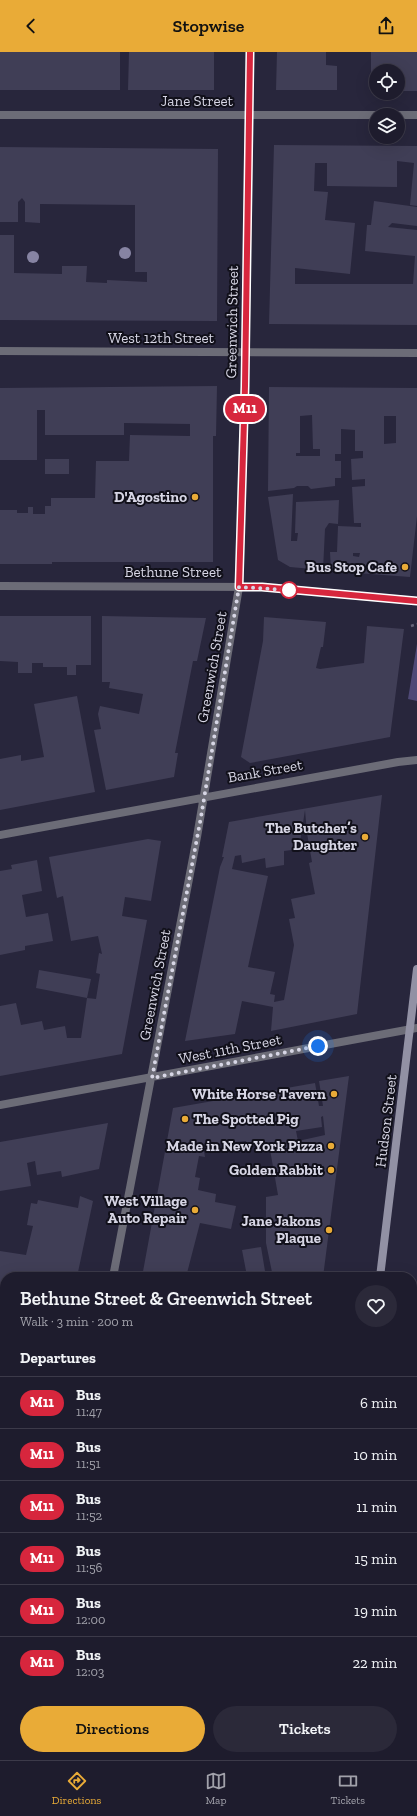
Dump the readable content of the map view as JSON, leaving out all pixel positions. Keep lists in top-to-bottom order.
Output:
{
  "streets": {
    "main road": ["Hudson Street"],
    "street": [
      "Jane Street",
      "Greenwich Street",
      "West 12th Street",
      "Bethune Street",
      "Bank Street",
      "West 11th Street"
    ]
  },
  "crossings": [
    ["Jane Street", "Greenwich Street"],
    ["Greenwich Street", "West 12th Street"],
    ["Greenwich Street", "Bethune Street"],
    ["Greenwich Street", "Bank Street"],
    ["Greenwich Street", "West 11th Street"],
    ["West 11th Street", "Hudson Street"]
  ],
  "places": [
    "D'Agostino",
    "Bus Stop Cafe",
    "The Butcher’s Daughter",
    "White Horse Tavern",
    "The Spotted Pig",
    "Made in New York Pizza",
    "Golden Rabbit",
    "West Village Auto Repair",
    "Jane Jakons Plaque"
  ],
  "lines": ["bus line M11"],
  "page": {
    "header": "Stopwise",
    "on_map": "M11",
    "heading": [
      ["Bethune Street & Greenwich Street", "Walk · 3 min · 200 m"],
      "Departures"
    ],
    "list": [
      {
        "mark": "M11",
        "name": "Bus",
        "note": "11:47",
        "value": "6 min"
      },
      {
        "mark": "M11",
        "name": "Bus",
        "note": "11:51",
        "value": "10 min"
      },
      {
        "mark": "M11",
        "name": "Bus",
        "note": "11:52",
        "value": "11 min"
      },
      {
        "mark": "M11",
        "name": "Bus",
        "note": "11:56",
        "value": "15 min"
      },
      {
        "mark": "M11",
        "name": "Bus",
        "note": "12:00",
        "value": "19 min"
      },
      {
        "mark": "M11",
        "name": "Bus",
        "note": "12:03",
        "value": "22 min"
      }
    ],
    "buttons": ["Directions", "Tickets"],
    "tabs": ["Directions", "Map", "Tickets"]
  }
}
